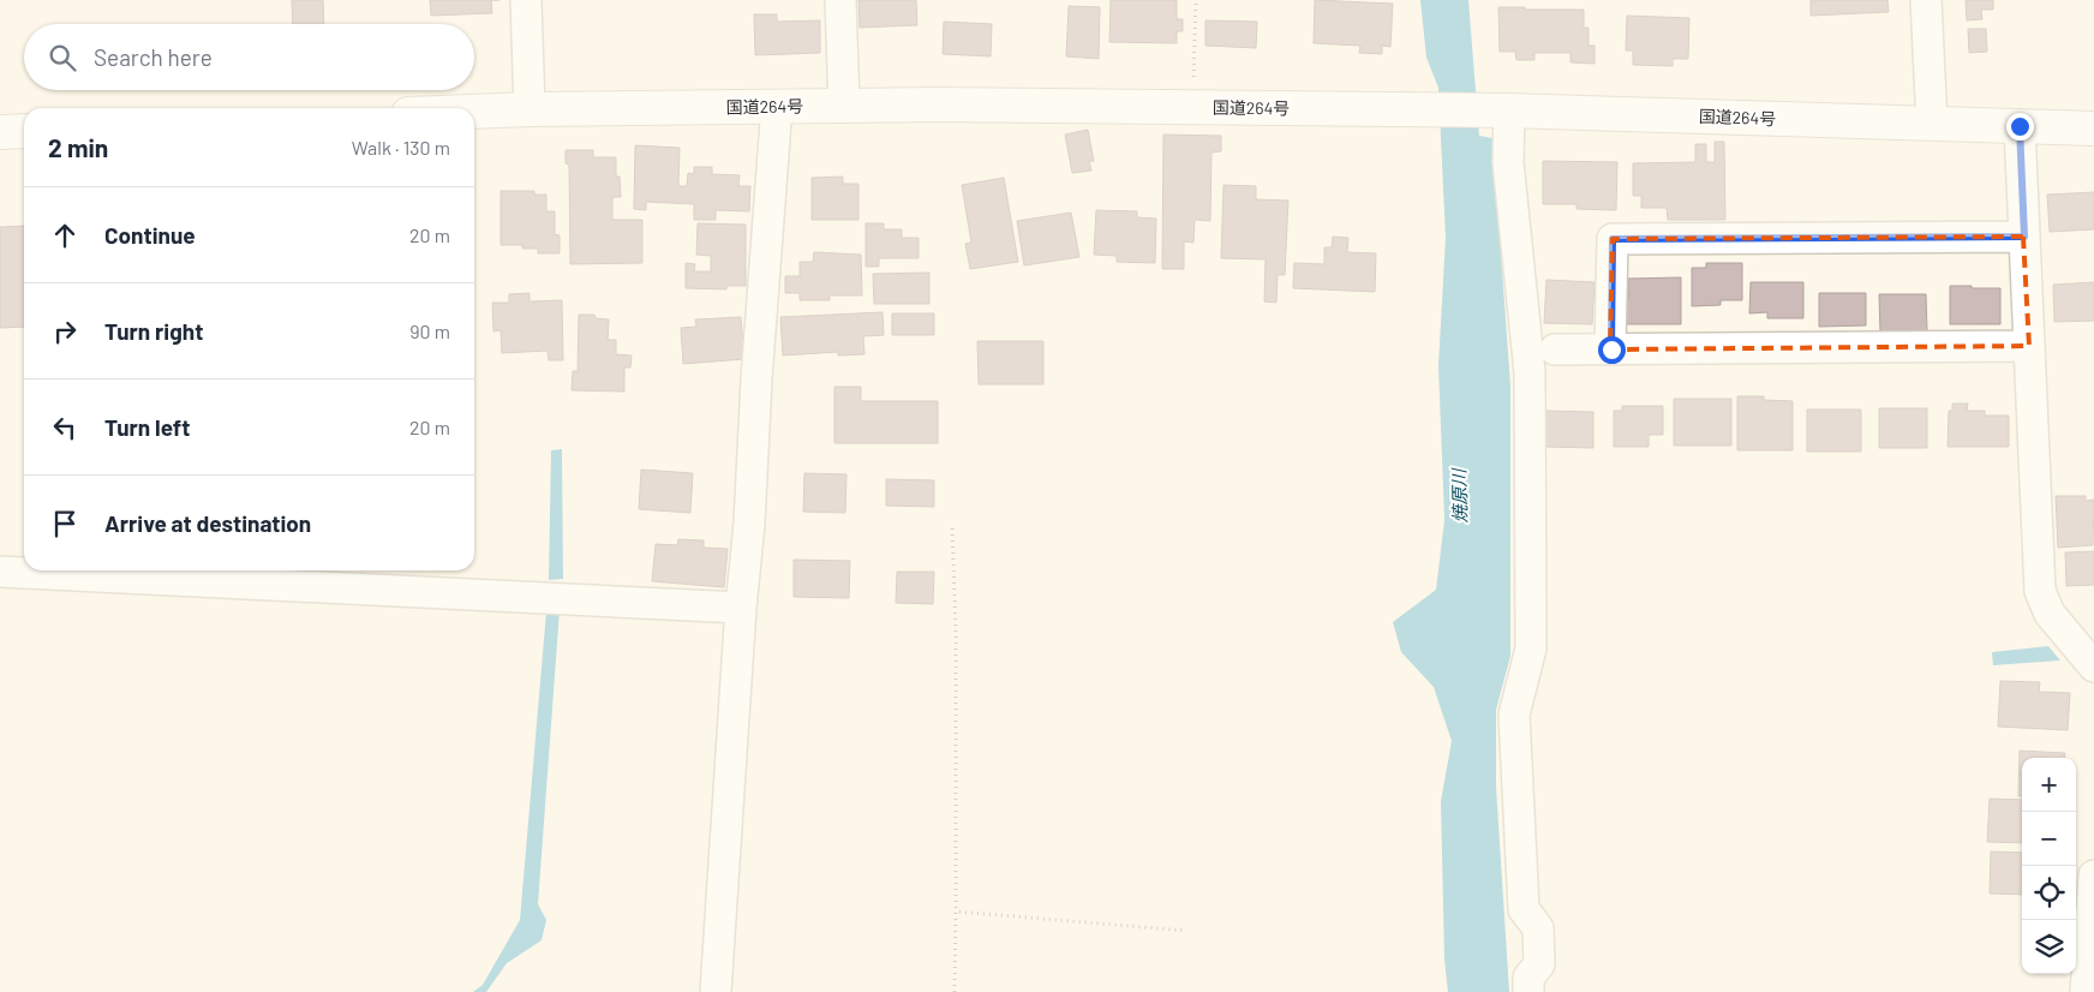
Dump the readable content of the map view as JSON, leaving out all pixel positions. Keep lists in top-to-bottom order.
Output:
{
  "streets": {
    "highway": ["国道264号"]
  },
  "water": ["焼原川"],
  "page": {
    "search": "Search here",
    "heading": ["2 min", "Walk · 130 m"],
    "list": [
      ["Continue", "20 m"],
      ["Turn right", "90 m"],
      ["Turn left", "20 m"],
      "Arrive at destination"
    ],
    "map_buttons": ["+", "−"]
  }
}
